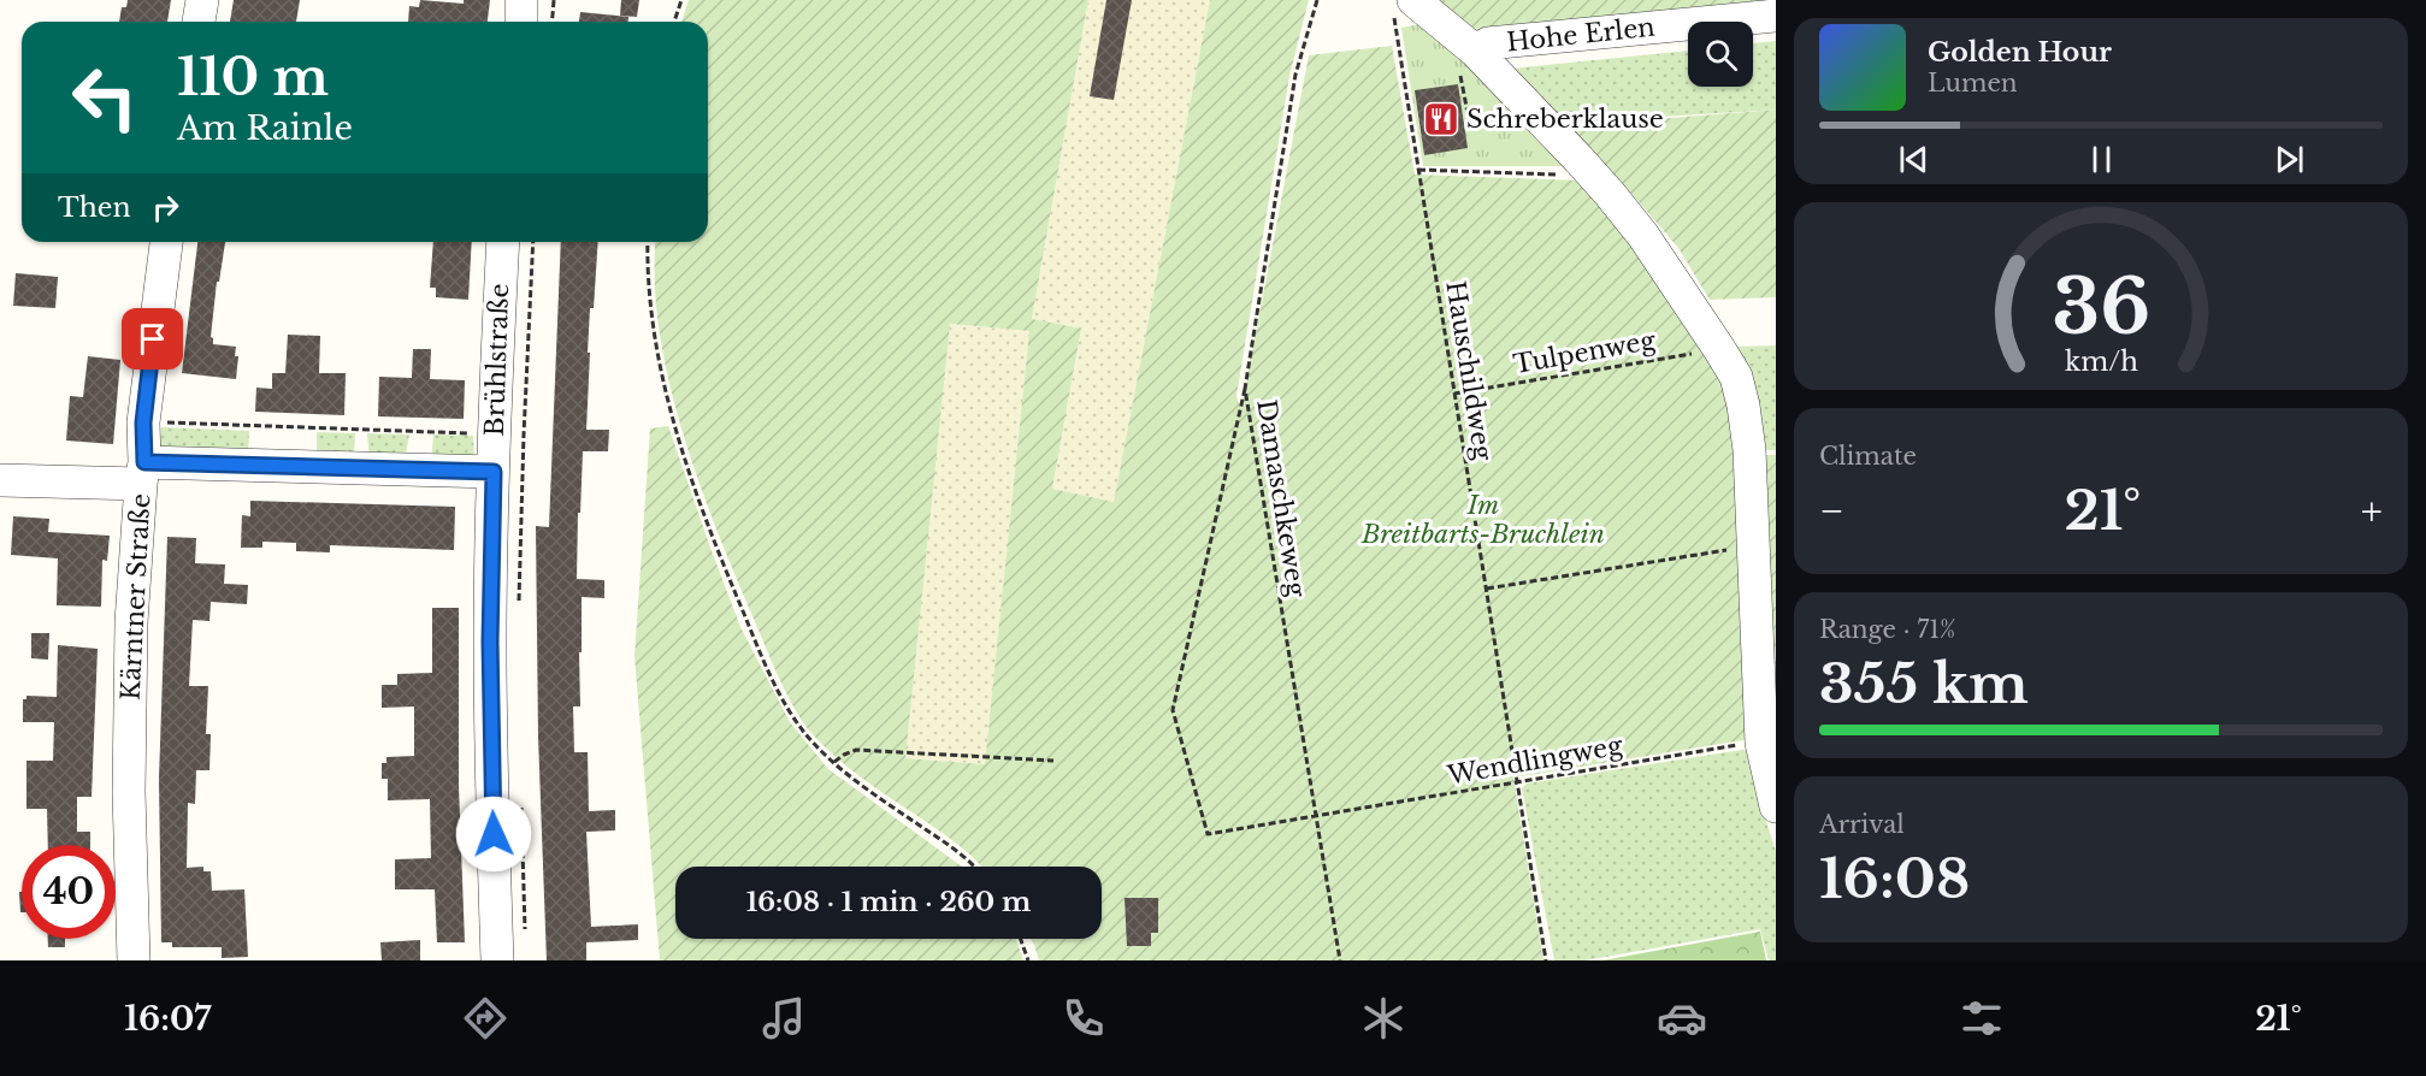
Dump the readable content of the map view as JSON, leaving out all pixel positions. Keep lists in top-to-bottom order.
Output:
{
  "streets": {
    "street": ["Hohe Erlen", "Brühlstraße", "Kärntner Straße"],
    "path": [
      "Tulpenweg",
      "Hauschildweg",
      "Damaschkeweg",
      "Wendlingweg"
    ]
  },
  "crossings": [
    ["Tulpenweg", "Hauschildweg"],
    ["Hauschildweg", "Wendlingweg"],
    ["Damaschkeweg", "Wendlingweg"]
  ],
  "parks": ["Im Breitbarts-Bruchlein"],
  "places": {
    "restaurant": ["Schreberklause"]
  },
  "page": {
    "turn": ["110 m", "Am Rainle"],
    "song": ["Golden Hour", "Lumen"],
    "then": "Then",
    "tile": [
      "Climate",
      ["Range · 71%", "355 km"],
      ["Arrival", "16:08"]
    ],
    "heat": ["−", "21°", "+"],
    "limit": "40",
    "trip": "16:08 · 1 min · 260 m",
    "tabs": ["16:07", "21°"],
    "gauge": ["36", "km/h"]
  }
}
